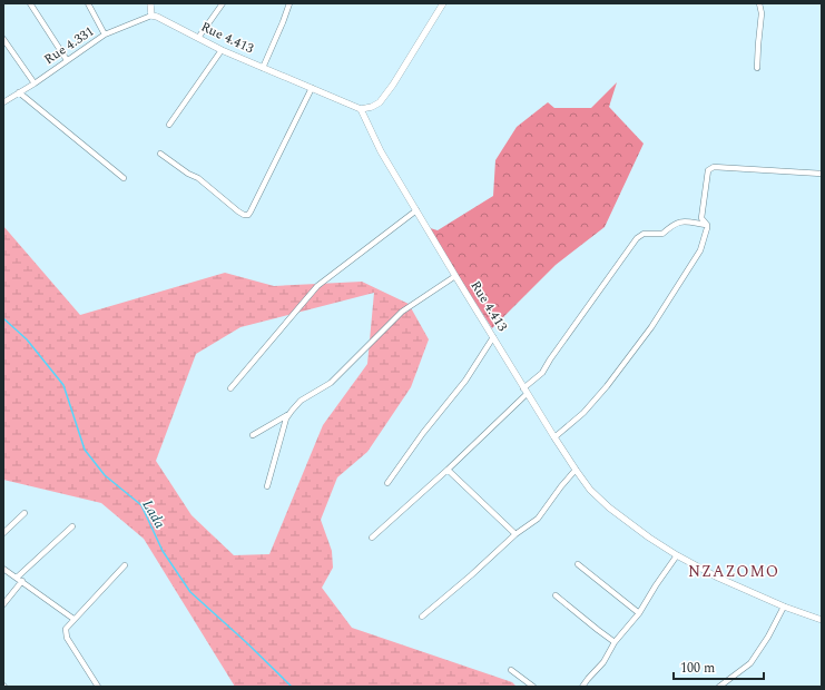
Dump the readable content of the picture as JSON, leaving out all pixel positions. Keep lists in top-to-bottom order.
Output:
{
  "streets": {
    "street": ["Rue 4.413", "Rue 4.331"]
  },
  "crossings": [
    ["Rue 4.413", "Rue 4.331"]
  ],
  "districts": ["NZAZOMO"],
  "water": ["Lada"],
  "scale_bar": "100 m"
}
